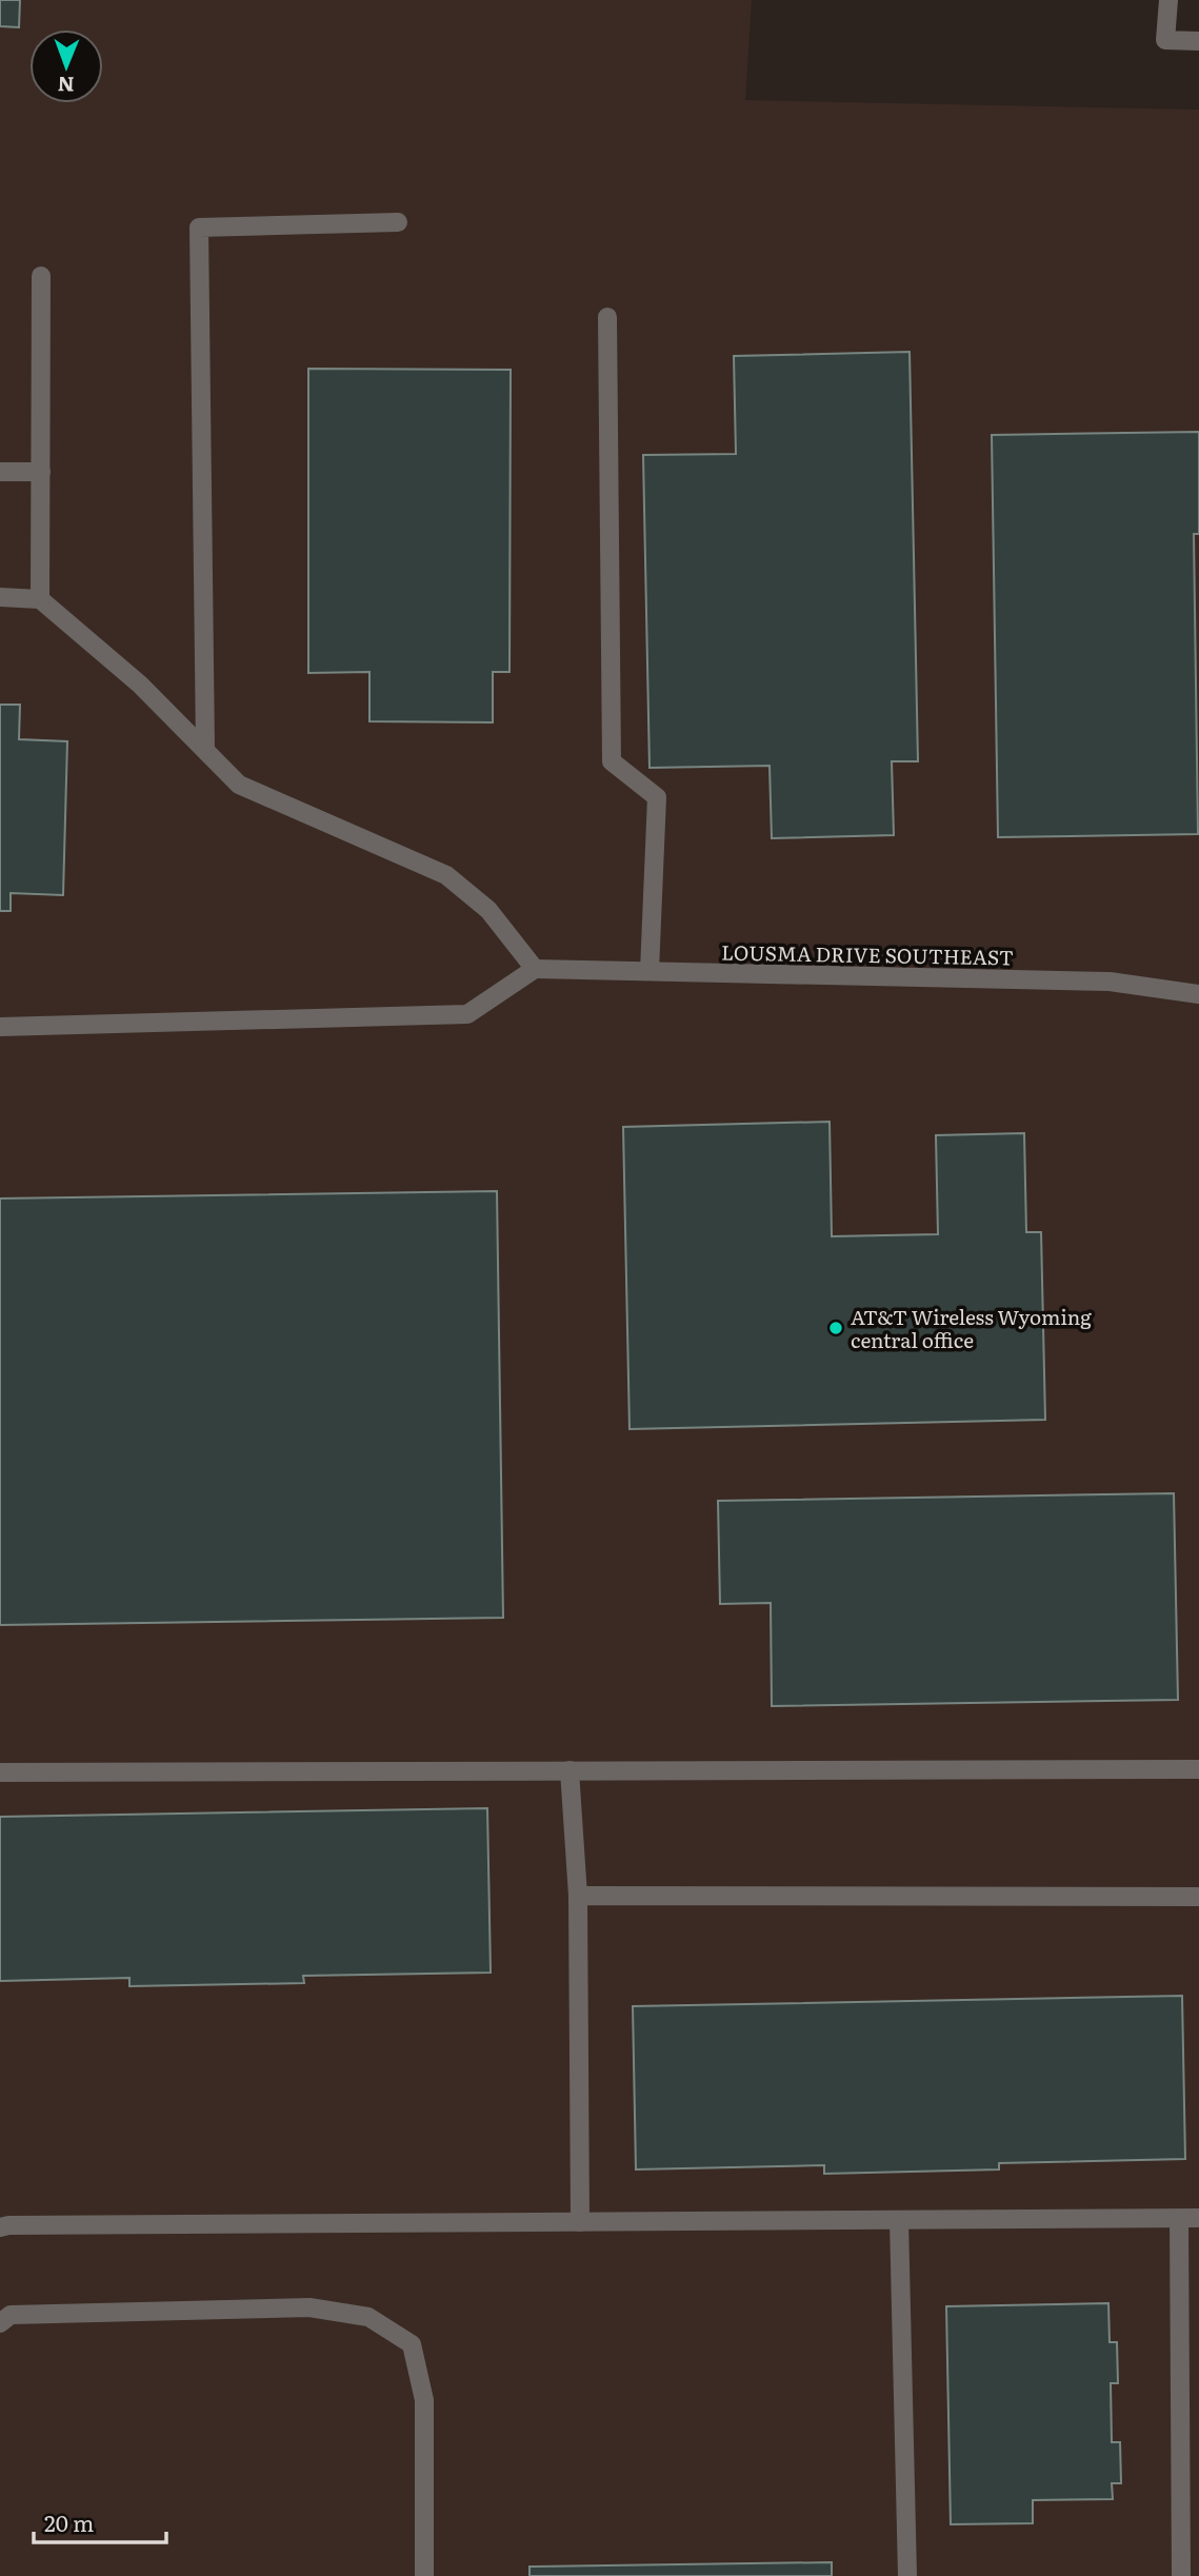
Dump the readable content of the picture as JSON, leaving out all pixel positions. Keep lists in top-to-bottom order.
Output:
{
  "streets": {
    "street": ["LOUSMA DRIVE SOUTHEAST"]
  },
  "places": ["AT&T Wireless Wyoming central office"],
  "scale_bar": "20 m",
  "north": "bottom"
}
